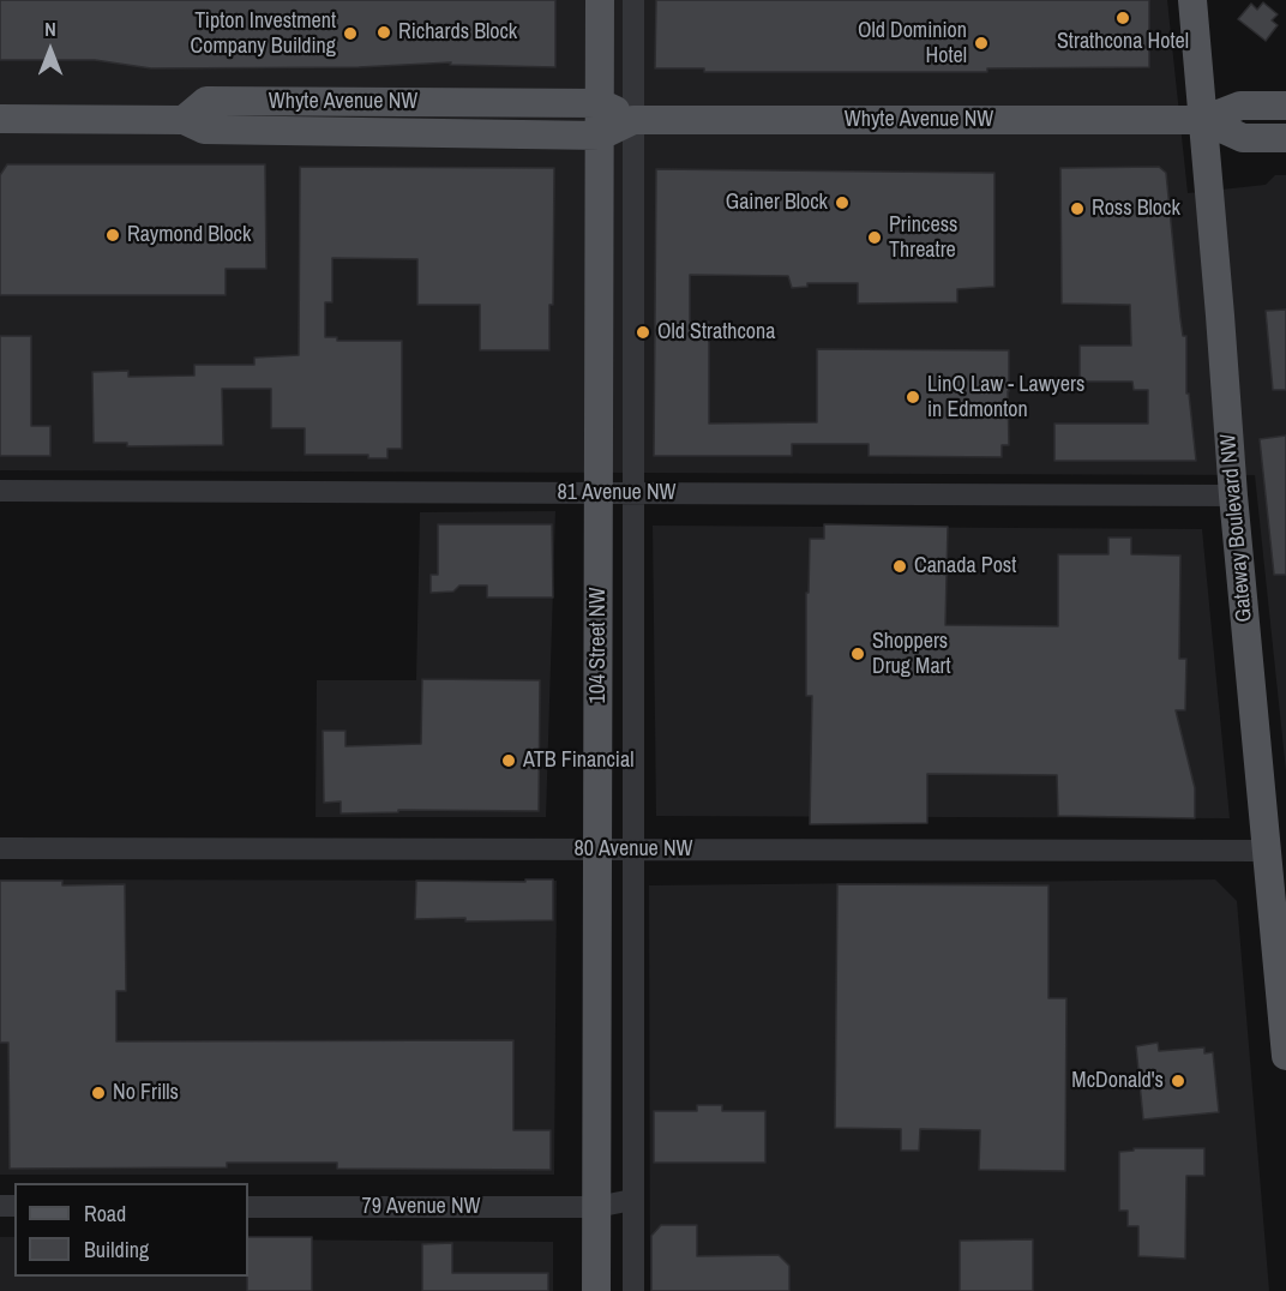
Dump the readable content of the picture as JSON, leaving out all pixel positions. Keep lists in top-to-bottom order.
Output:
{
  "streets": {
    "main road": ["Whyte Avenue NW", "Gateway Boulevard NW", "104 Street NW"],
    "street": ["81 Avenue NW", "80 Avenue NW", "79 Avenue NW"]
  },
  "crossings": [
    ["Whyte Avenue NW", "Gateway Boulevard NW"],
    ["Whyte Avenue NW", "104 Street NW"],
    ["81 Avenue NW", "Gateway Boulevard NW"],
    ["81 Avenue NW", "104 Street NW"],
    ["Gateway Boulevard NW", "80 Avenue NW"],
    ["104 Street NW", "80 Avenue NW"],
    ["104 Street NW", "79 Avenue NW"]
  ],
  "places": [
    "Strathcona Hotel",
    "Richards Block",
    "Tipton Investment Company Building",
    "Old Dominion Hotel",
    "Gainer Block",
    "Ross Block",
    "Raymond Block",
    "Princess Threatre",
    "Old Strathcona",
    "LinQ Law - Lawyers in Edmonton",
    "Canada Post",
    "Shoppers Drug Mart",
    "ATB Financial",
    "McDonald's",
    "No Frills"
  ],
  "legend": ["Road", "Building"],
  "north": "top"
}
